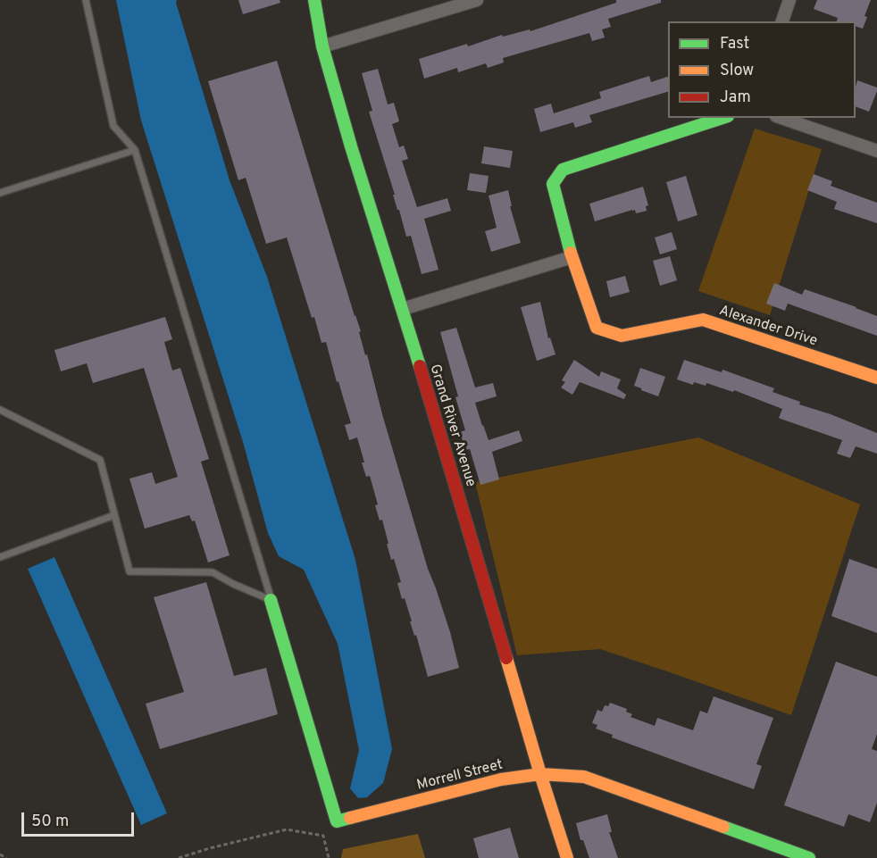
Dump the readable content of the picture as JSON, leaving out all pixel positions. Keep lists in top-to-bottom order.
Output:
{
  "streets": {
    "street": ["Alexander Drive", "Grand River Avenue", "Morrell Street"]
  },
  "crossings": [
    ["Grand River Avenue", "Morrell Street"]
  ],
  "legend": ["Fast", "Slow", "Jam"],
  "scale_bar": "50 m"
}
